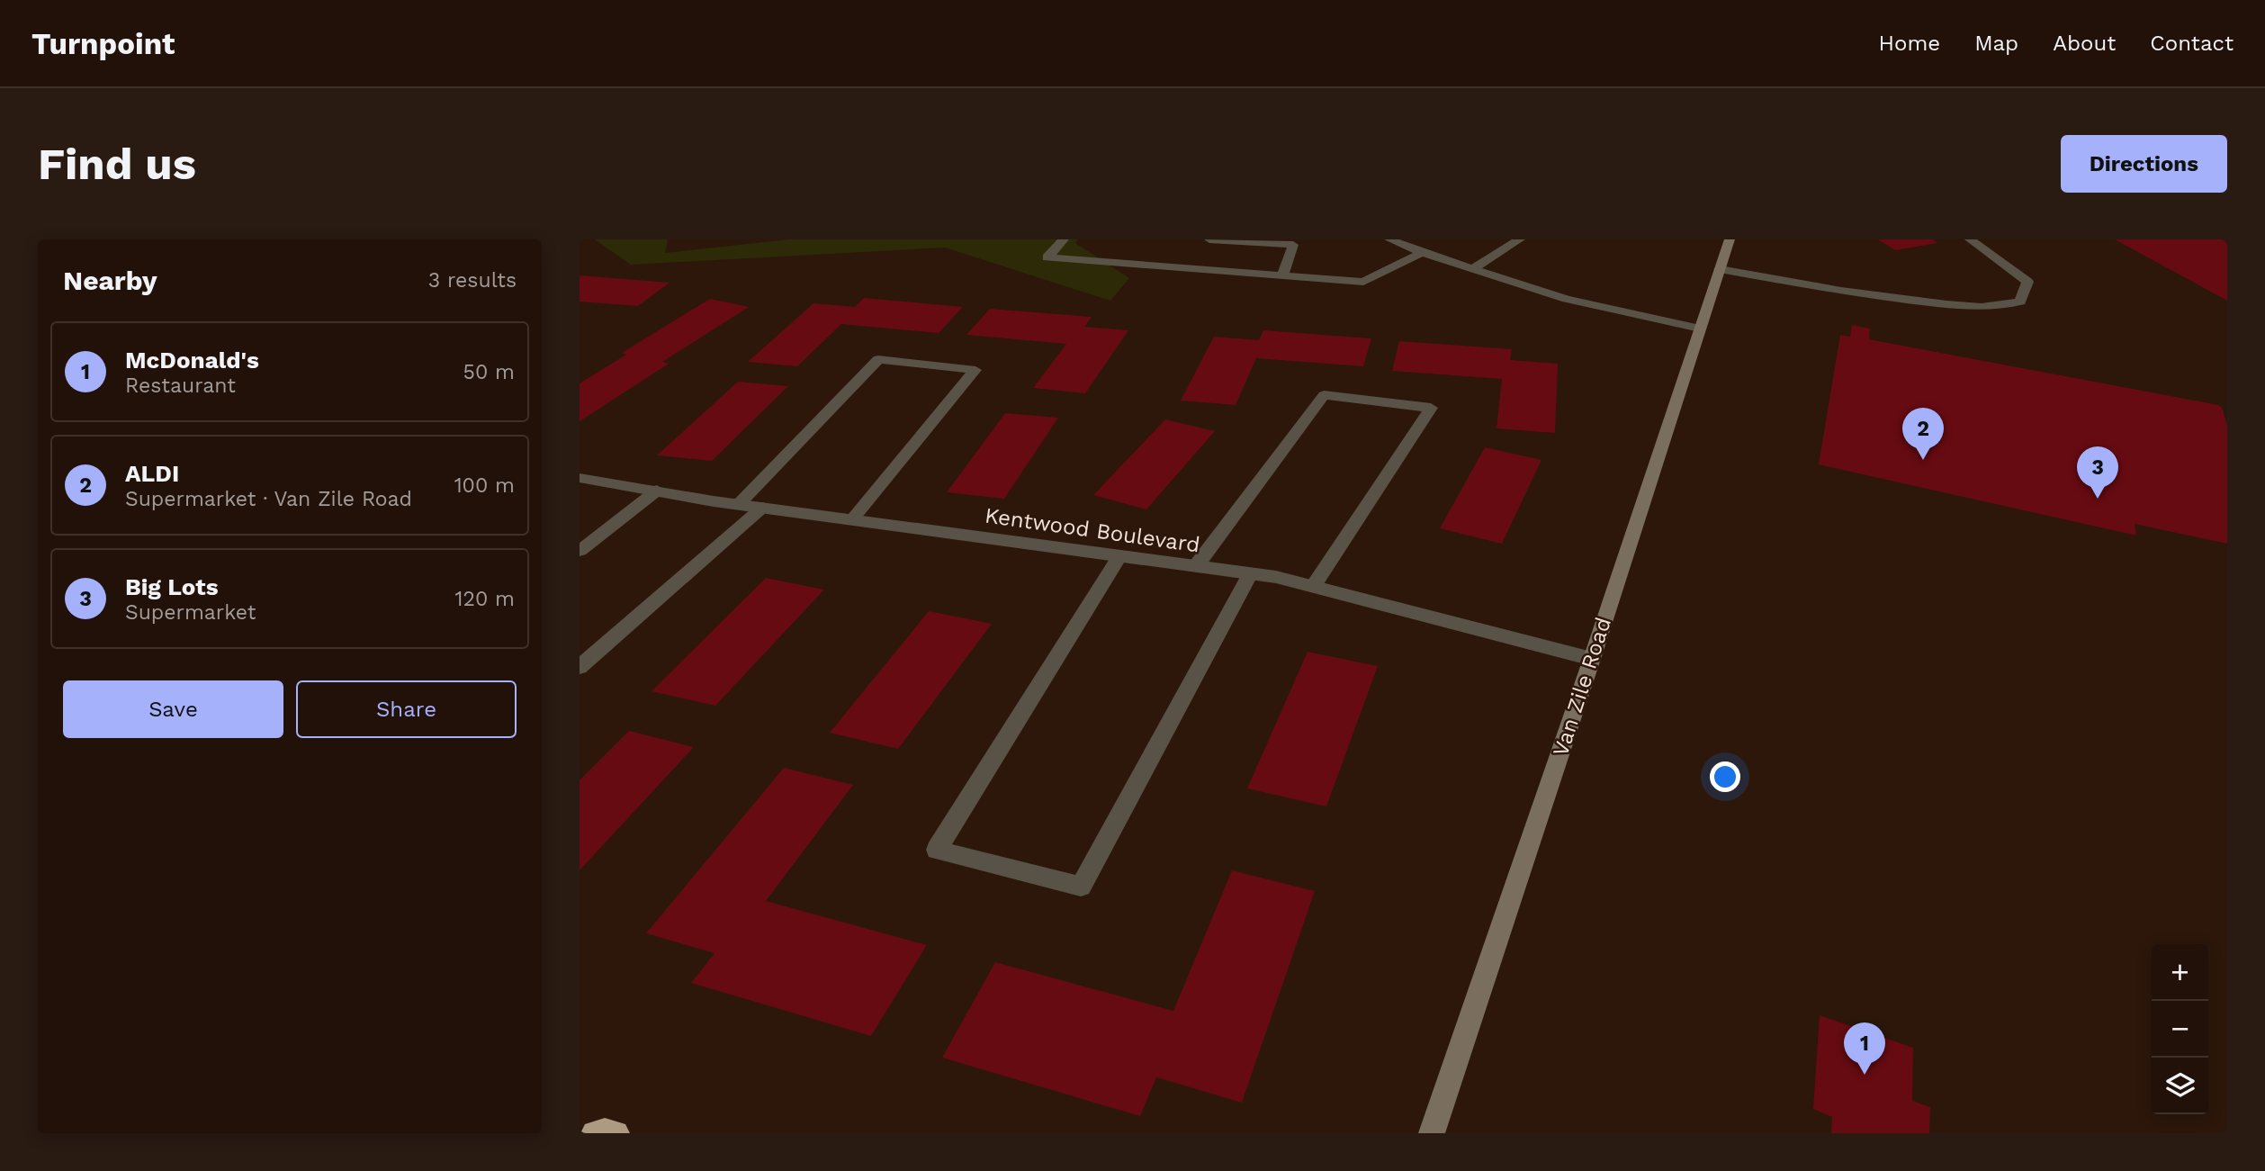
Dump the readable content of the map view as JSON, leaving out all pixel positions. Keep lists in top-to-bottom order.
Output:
{
  "streets": {
    "street": ["Kentwood Boulevard", "Van Zile Road"]
  },
  "crossings": [
    ["Kentwood Boulevard", "Van Zile Road"]
  ],
  "page": {
    "header": "Turnpoint",
    "nav": [
      "Home",
      "Map",
      "About",
      "Contact"
    ],
    "buttons": [
      "Directions",
      ["Save", "Share"]
    ],
    "title": "Find us",
    "heading": ["Nearby", "3 results"],
    "list": [
      {
        "mark": "1",
        "name": "McDonald's",
        "note": "Restaurant",
        "value": "50 m"
      },
      {
        "mark": "2",
        "name": "ALDI",
        "note": "Supermarket · Van Zile Road",
        "value": "100 m"
      },
      {
        "mark": "3",
        "name": "Big Lots",
        "note": "Supermarket",
        "value": "120 m"
      }
    ],
    "pins": ["2", "3", "1"],
    "map_buttons": ["+", "−"]
  }
}
